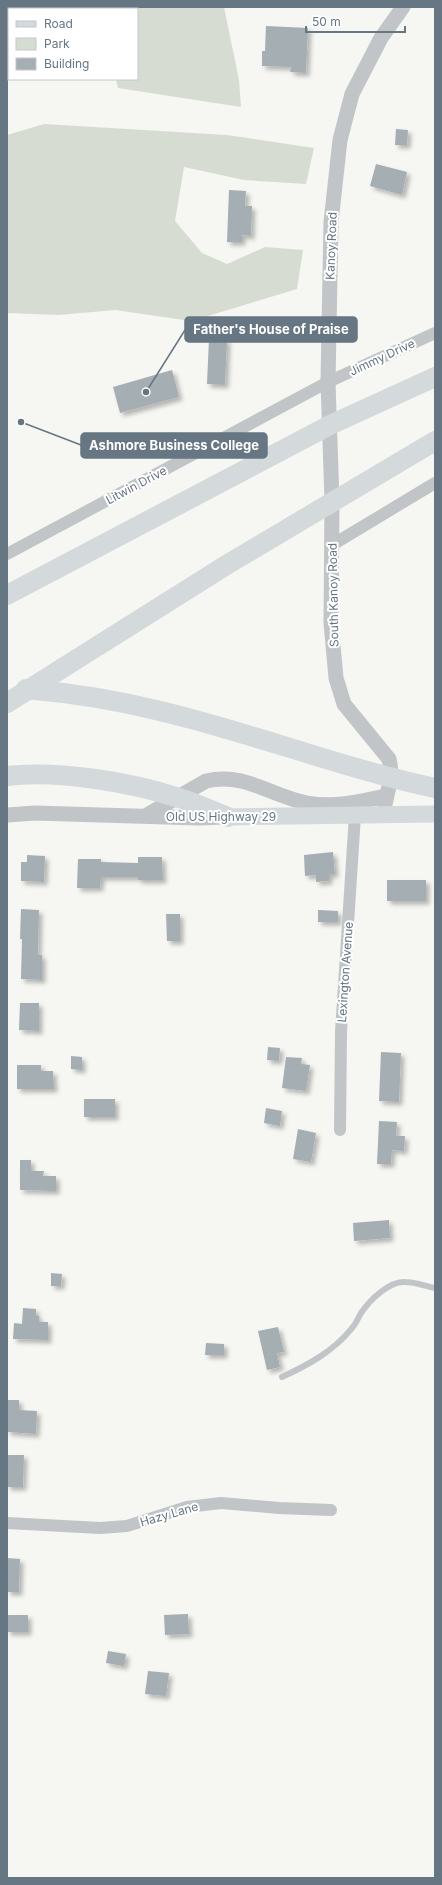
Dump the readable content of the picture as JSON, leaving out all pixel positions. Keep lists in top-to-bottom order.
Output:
{
  "streets": {
    "main road": ["Old US Highway 29"],
    "street": [
      "Kanoy Road",
      "Jimmy Drive",
      "Litwin Drive",
      "South Kanoy Road",
      "Lexington Avenue",
      "Hazy Lane"
    ]
  },
  "crossings": [
    ["Kanoy Road", "Jimmy Drive"],
    ["Kanoy Road", "Litwin Drive"],
    ["Kanoy Road", "South Kanoy Road"],
    ["Jimmy Drive", "Litwin Drive"],
    ["South Kanoy Road", "Old US Highway 29"],
    ["Old US Highway 29", "Lexington Avenue"]
  ],
  "places": ["Father's House of Praise", "Ashmore Business College"],
  "legend": ["Road", "Park", "Building"],
  "scale_bar": "50 m"
}
